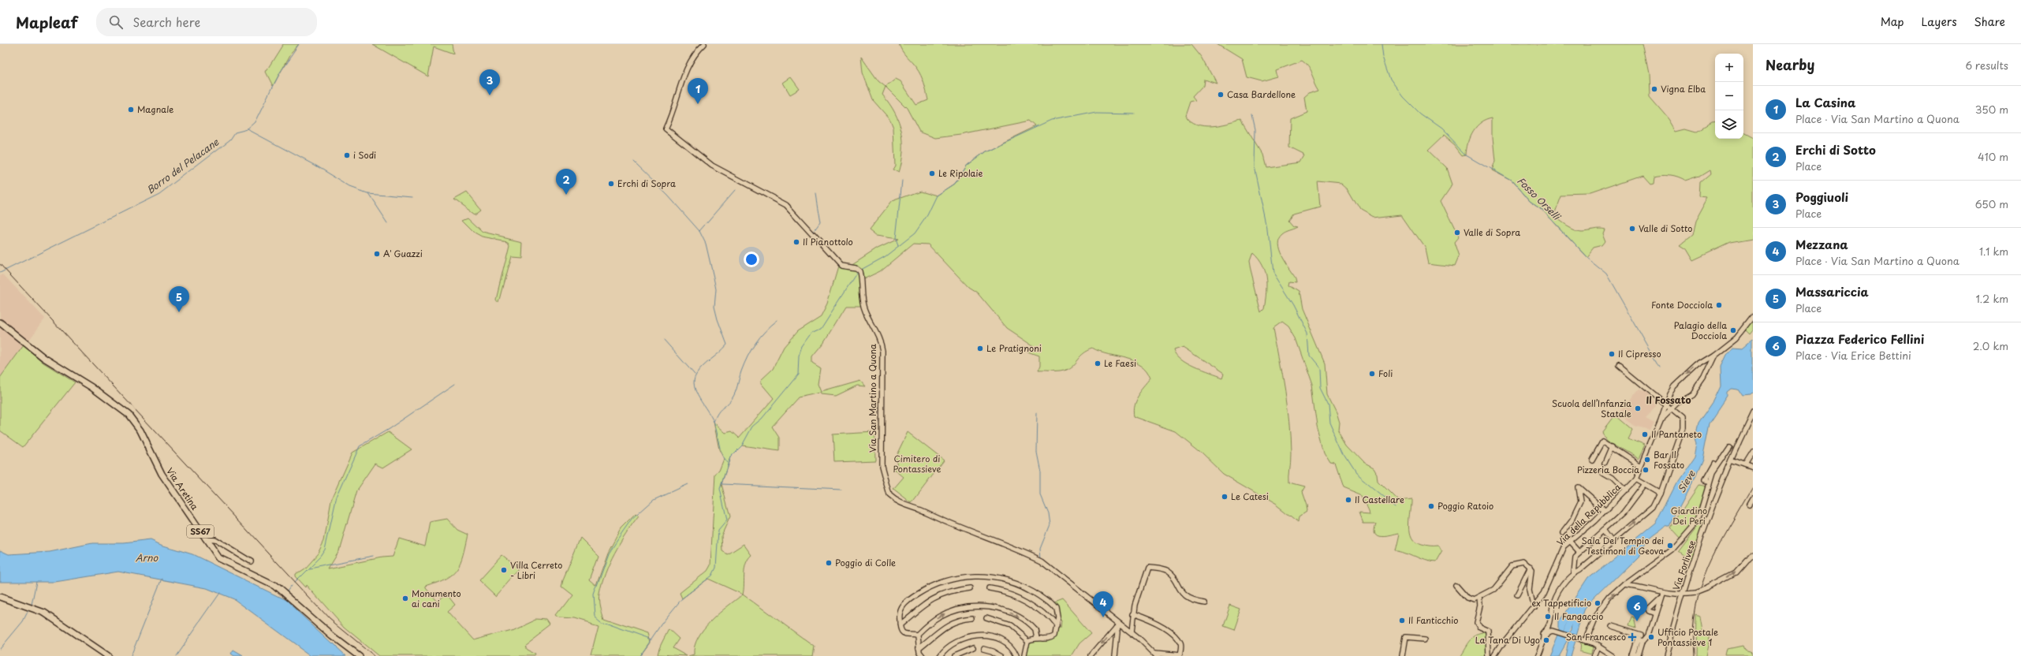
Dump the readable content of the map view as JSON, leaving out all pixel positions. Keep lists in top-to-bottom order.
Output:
{
  "streets": {
    "main road": ["Via Aretina", "SS67"],
    "street": ["Via San Martino a Quona", "Via della Repubblica", "Via Forlivese"]
  },
  "districts": ["Il Fossato"],
  "water": [
    "Borro del Pelacane",
    "Fosso Orselli",
    "Sieve",
    "Arno"
  ],
  "parks": ["Cimitero di Pontassieve", "Giardino Dei Peri"],
  "places": {
    "other": [
      "Vigna Elba",
      "Casa Bardellone",
      "Magnale",
      "i Sodi",
      "Le Ripolaie",
      "Erchi di Sopra",
      "Valle di Sotto",
      "Valle di Sopra",
      "Il Pianottolo",
      "A' Guazzi",
      "Fonte Docciola",
      "Palagio della Docciola",
      "Le Pratignoni",
      "Il Cipresso",
      "Le Faesi",
      "Foli",
      "Scuola dell’Infanzia Statale",
      "Il Pantaneto",
      "Bar Il Fossato",
      "Pizzeria Boccia",
      "Le Catesi",
      "Il Castellare",
      "Poggio Ratoio",
      "Sala Del Tempio dei Testimoni di Geova",
      "Poggio di Colle",
      "Villa Cerreto - Libri",
      "Monumento ai cani",
      "ex Tappetificio",
      "Il Fangaccio",
      "Il Fanticchio",
      "Ufficio Postale Pontassieve 1",
      "La Tana Di Ugo"
    ],
    "health": ["San Francesco"]
  },
  "page": {
    "header": "Mapleaf",
    "search": "Search here",
    "nav": ["Map", "Layers", "Share"],
    "heading": ["Nearby", "6 results"],
    "map_buttons": ["+", "−"],
    "pins": [
      "3",
      "1",
      "2",
      "5",
      "4",
      "6"
    ],
    "list": [
      {
        "mark": "1",
        "name": "La Casina",
        "note": "Place · Via San Martino a Quona",
        "value": "350 m"
      },
      {
        "mark": "2",
        "name": "Erchi di Sotto",
        "note": "Place",
        "value": "410 m"
      },
      {
        "mark": "3",
        "name": "Poggiuoli",
        "note": "Place",
        "value": "650 m"
      },
      {
        "mark": "4",
        "name": "Mezzana",
        "note": "Place · Via San Martino a Quona",
        "value": "1.1 km"
      },
      {
        "mark": "5",
        "name": "Massariccia",
        "note": "Place",
        "value": "1.2 km"
      },
      {
        "mark": "6",
        "name": "Piazza Federico Fellini",
        "note": "Place · Via Erice Bettini",
        "value": "2.0 km"
      }
    ]
  }
}
